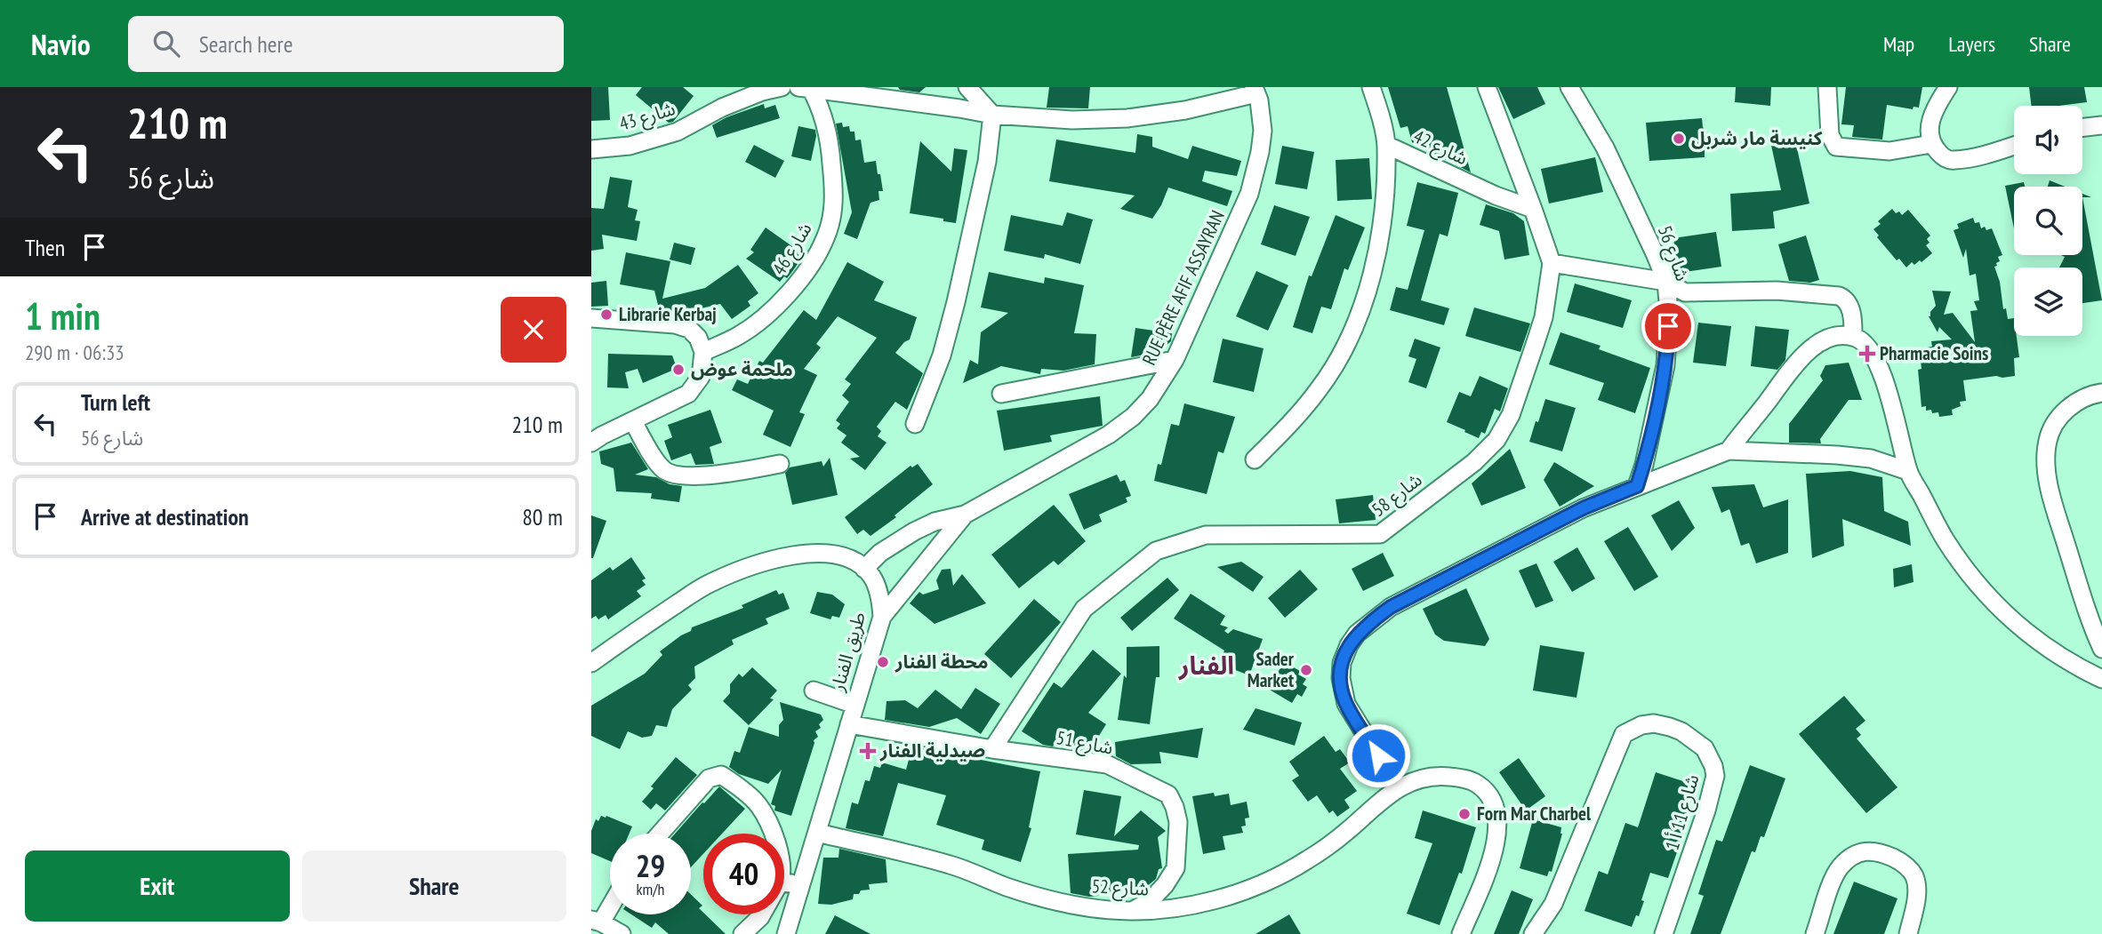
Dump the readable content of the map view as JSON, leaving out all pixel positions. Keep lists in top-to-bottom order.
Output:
{
  "streets": {
    "street": [
      "شارع 43",
      "شارع 42",
      "شارع 46",
      "شارع 56",
      "RUE PÈRE AFIF ASSAYRAN",
      "شارع 58",
      "طريق الفنار",
      "شارع 51",
      "شارع 11 أ 1",
      "شارع 52"
    ]
  },
  "crossings": [
    ["شارع 42", "شارع 58"],
    ["RUE PÈRE AFIF ASSAYRAN", "طريق الفنار"],
    ["شارع 58", "شارع 51"],
    ["طريق الفنار", "شارع 51"],
    ["طريق الفنار", "شارع 52"],
    ["شارع 51", "شارع 52"]
  ],
  "districts": ["الفنار"],
  "places": {
    "other": [
      "كنيسة مار شربل",
      "Librarie Kerbaj",
      "ملحمة عوض",
      "محطة الفنار",
      "Sader Market",
      "Forn Mar Charbel"
    ],
    "health": ["Pharmacie Soins", "صيدلية الفنار"]
  },
  "page": {
    "header": "Navio",
    "search": "Search here",
    "nav": ["Map", "Layers", "Share"],
    "turn": ["210 m", "شارع 56"],
    "then": "Then",
    "heading": ["1 min", "290 m · 06:33"],
    "list": [
      {
        "name": "Turn left",
        "note": "شارع 56",
        "value": "210 m"
      },
      {
        "name": "Arrive at destination",
        "value": "80 m"
      }
    ],
    "speed": "29 km/h",
    "limit": "40",
    "buttons": ["Exit", "Share"]
  }
}
